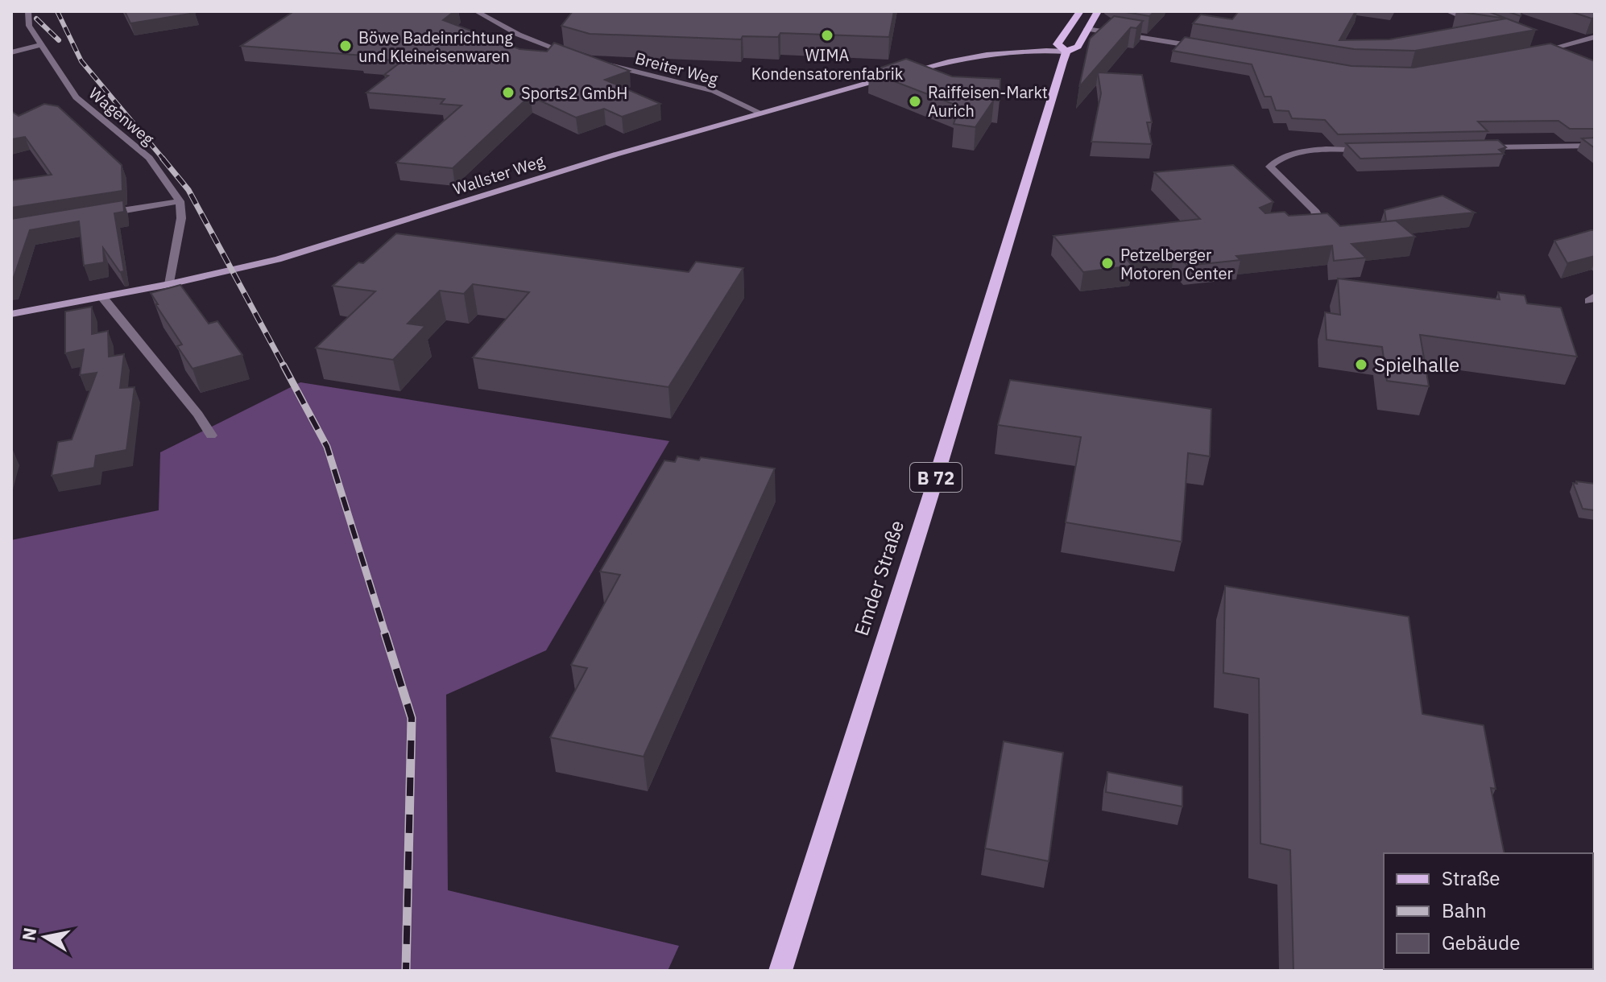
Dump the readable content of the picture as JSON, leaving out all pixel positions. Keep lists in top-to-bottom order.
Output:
{
  "streets": {
    "main road": ["B 72", "Emder Straße"],
    "street": ["Breiter Weg", "Wagenweg", "Wallster Weg"]
  },
  "crossings": [
    ["Breiter Weg", "Wallster Weg"]
  ],
  "places": [
    "WIMA Kondensatorenfabrik",
    "Böwe Badeinrichtung und Kleineisenwaren",
    "Sports2 GmbH",
    "Raiffeisen-Markt Aurich",
    "Petzelberger Motoren Center",
    "Spielhalle"
  ],
  "legend": ["Straße", "Bahn", "Gebäude"],
  "north": "left"
}
